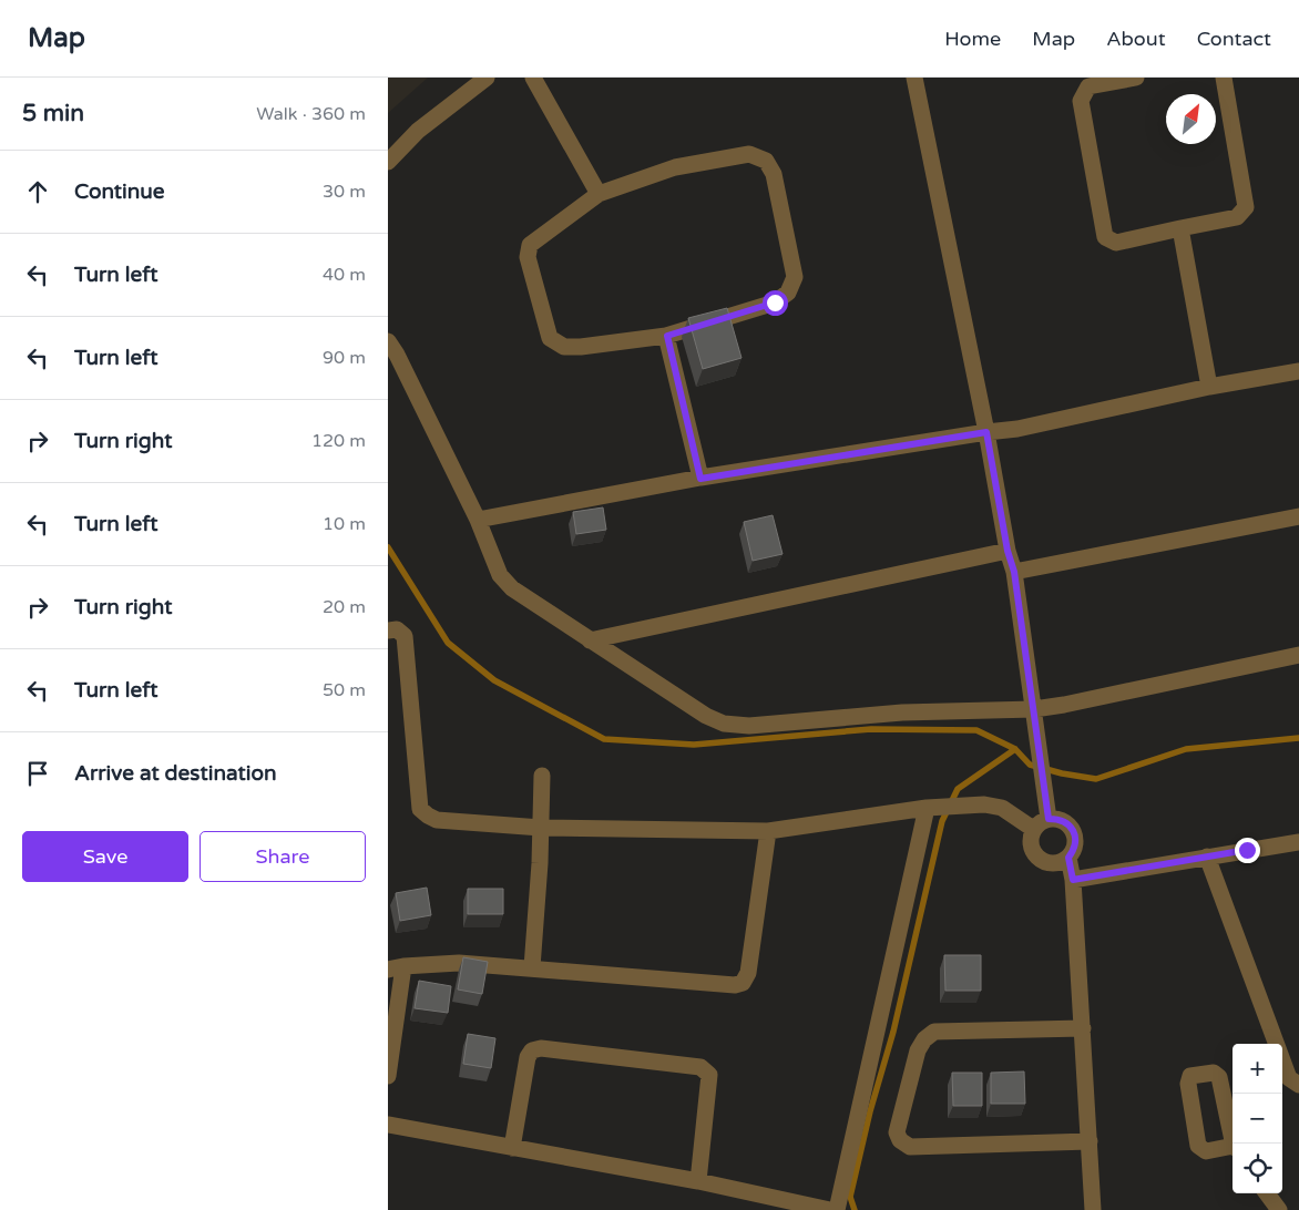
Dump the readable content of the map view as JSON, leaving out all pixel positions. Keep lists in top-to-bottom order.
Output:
{
  "north": "top right",
  "page": {
    "header": "Map",
    "nav": [
      "Home",
      "Map",
      "About",
      "Contact"
    ],
    "heading": ["5 min", "Walk · 360 m"],
    "list": [
      ["Continue", "30 m"],
      ["Turn left", "40 m"],
      ["Turn left", "90 m"],
      ["Turn right", "120 m"],
      ["Turn left", "10 m"],
      ["Turn right", "20 m"],
      ["Turn left", "50 m"],
      "Arrive at destination"
    ],
    "buttons": ["Save", "Share"],
    "map_buttons": ["+", "−"]
  }
}
